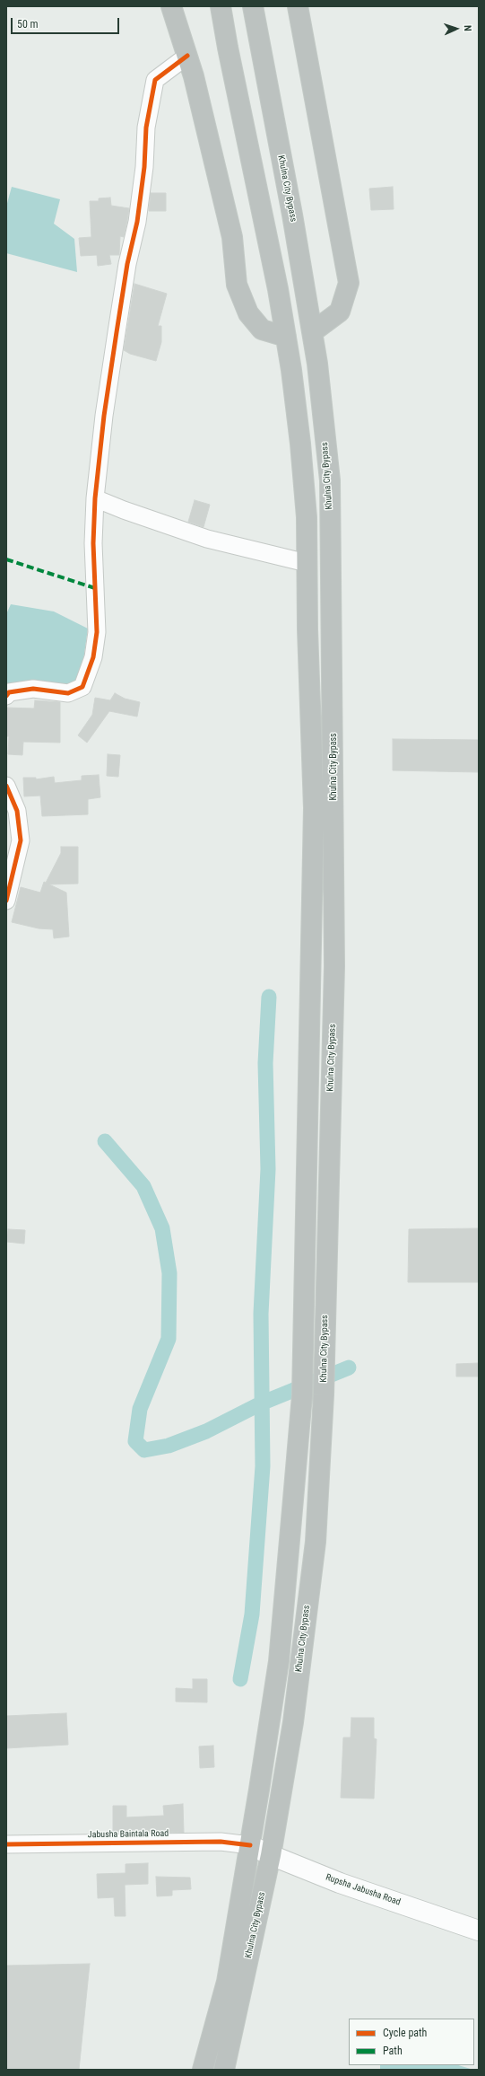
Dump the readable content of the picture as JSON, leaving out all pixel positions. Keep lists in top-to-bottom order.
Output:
{
  "streets": {
    "highway": ["Khulna City Bypass"],
    "main road": ["Rupsha Jabusha Road"],
    "street": ["Jabusha Baintala Road"]
  },
  "crossings": [
    ["Khulna City Bypass", "Jabusha Baintala Road"],
    ["Khulna City Bypass", "Rupsha Jabusha Road"],
    ["Jabusha Baintala Road", "Rupsha Jabusha Road"]
  ],
  "legend": ["Cycle path", "Path"],
  "scale_bar": "50 m",
  "north": "right"
}
